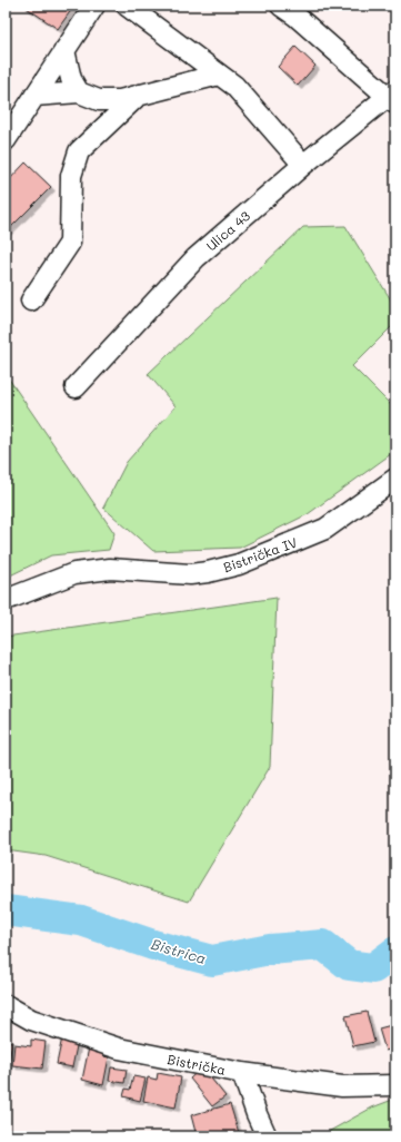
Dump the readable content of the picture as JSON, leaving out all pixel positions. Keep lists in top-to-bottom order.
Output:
{
  "streets": {
    "street": ["Ulica 43", "Bistrička IV", "Bistrička"]
  },
  "water": ["Bistrica"]
}
